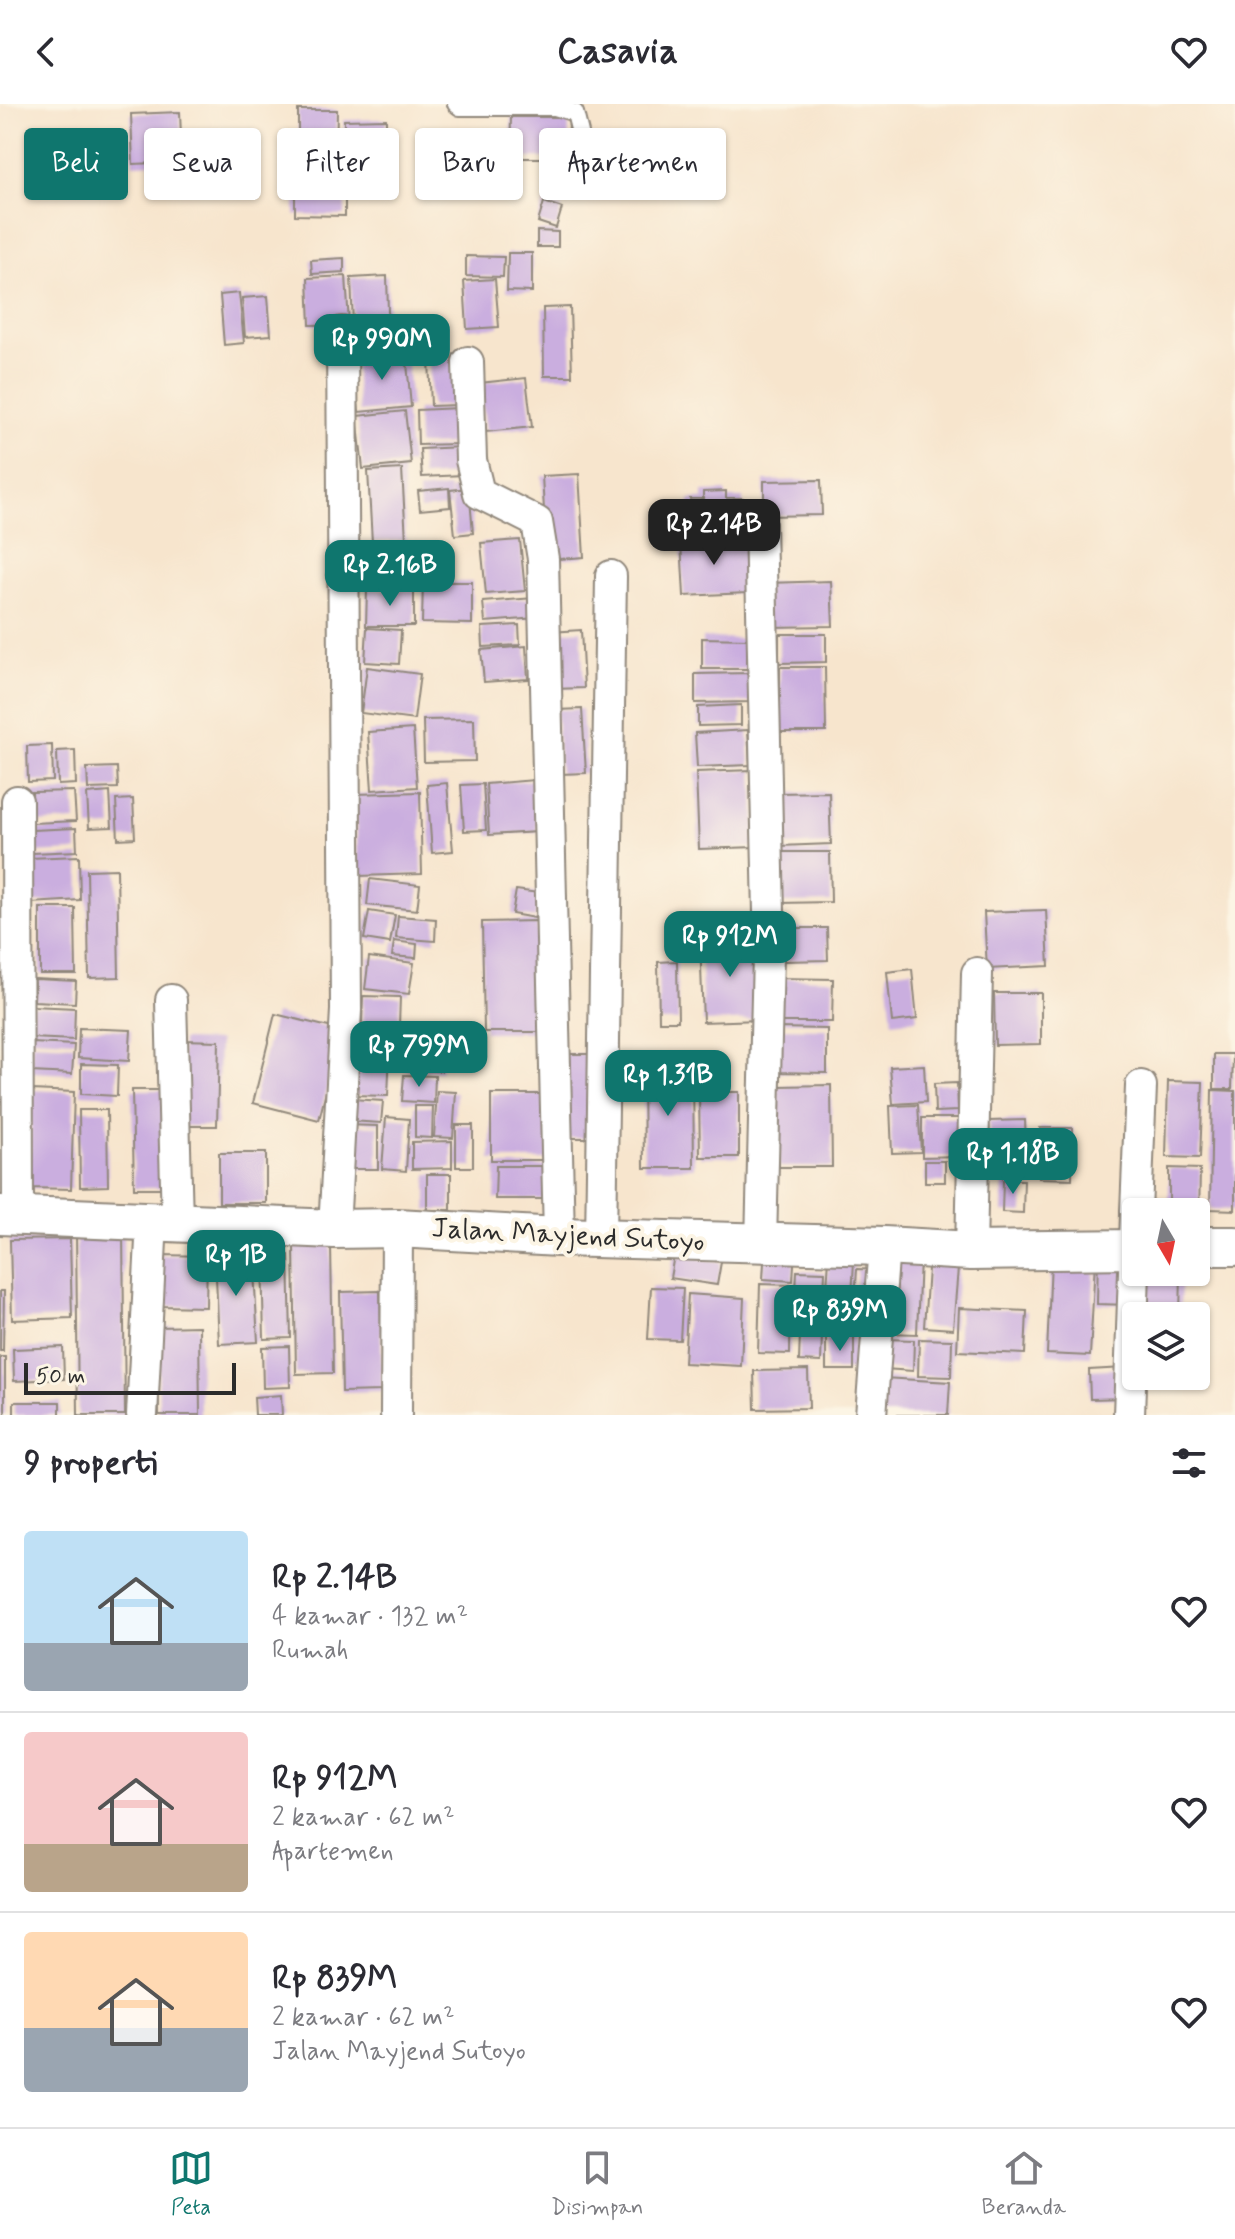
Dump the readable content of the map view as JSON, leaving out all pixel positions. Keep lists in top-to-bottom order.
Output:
{
  "streets": {
    "street": ["Jalan Mayjend Sutoyo"]
  },
  "scale_bar": "50 m",
  "north": "bottom",
  "page": {
    "header": "Casavia",
    "chip": [
      "Beli",
      "Sewa",
      "Filter",
      "Baru",
      "Apartemen"
    ],
    "price": [
      "Rp 990M",
      "Rp 2.14B",
      "Rp 2.16B",
      "Rp 912M",
      "Rp 799M",
      "Rp 1.31B",
      "Rp 1.18B",
      "Rp 1B",
      "Rp 839M"
    ],
    "scale": "50 m",
    "heading": "9 properti",
    "list": [
      {
        "name": "Rp 2.14B",
        "note": "4 kamar · 132 m² · Rumah"
      },
      {
        "name": "Rp 912M",
        "note": "2 kamar · 62 m² · Apartemen"
      },
      {
        "name": "Rp 839M",
        "note": "2 kamar · 62 m² · Jalan Mayjend Sutoyo"
      }
    ],
    "tabs": ["Peta", "Disimpan", "Beranda"]
  }
}
